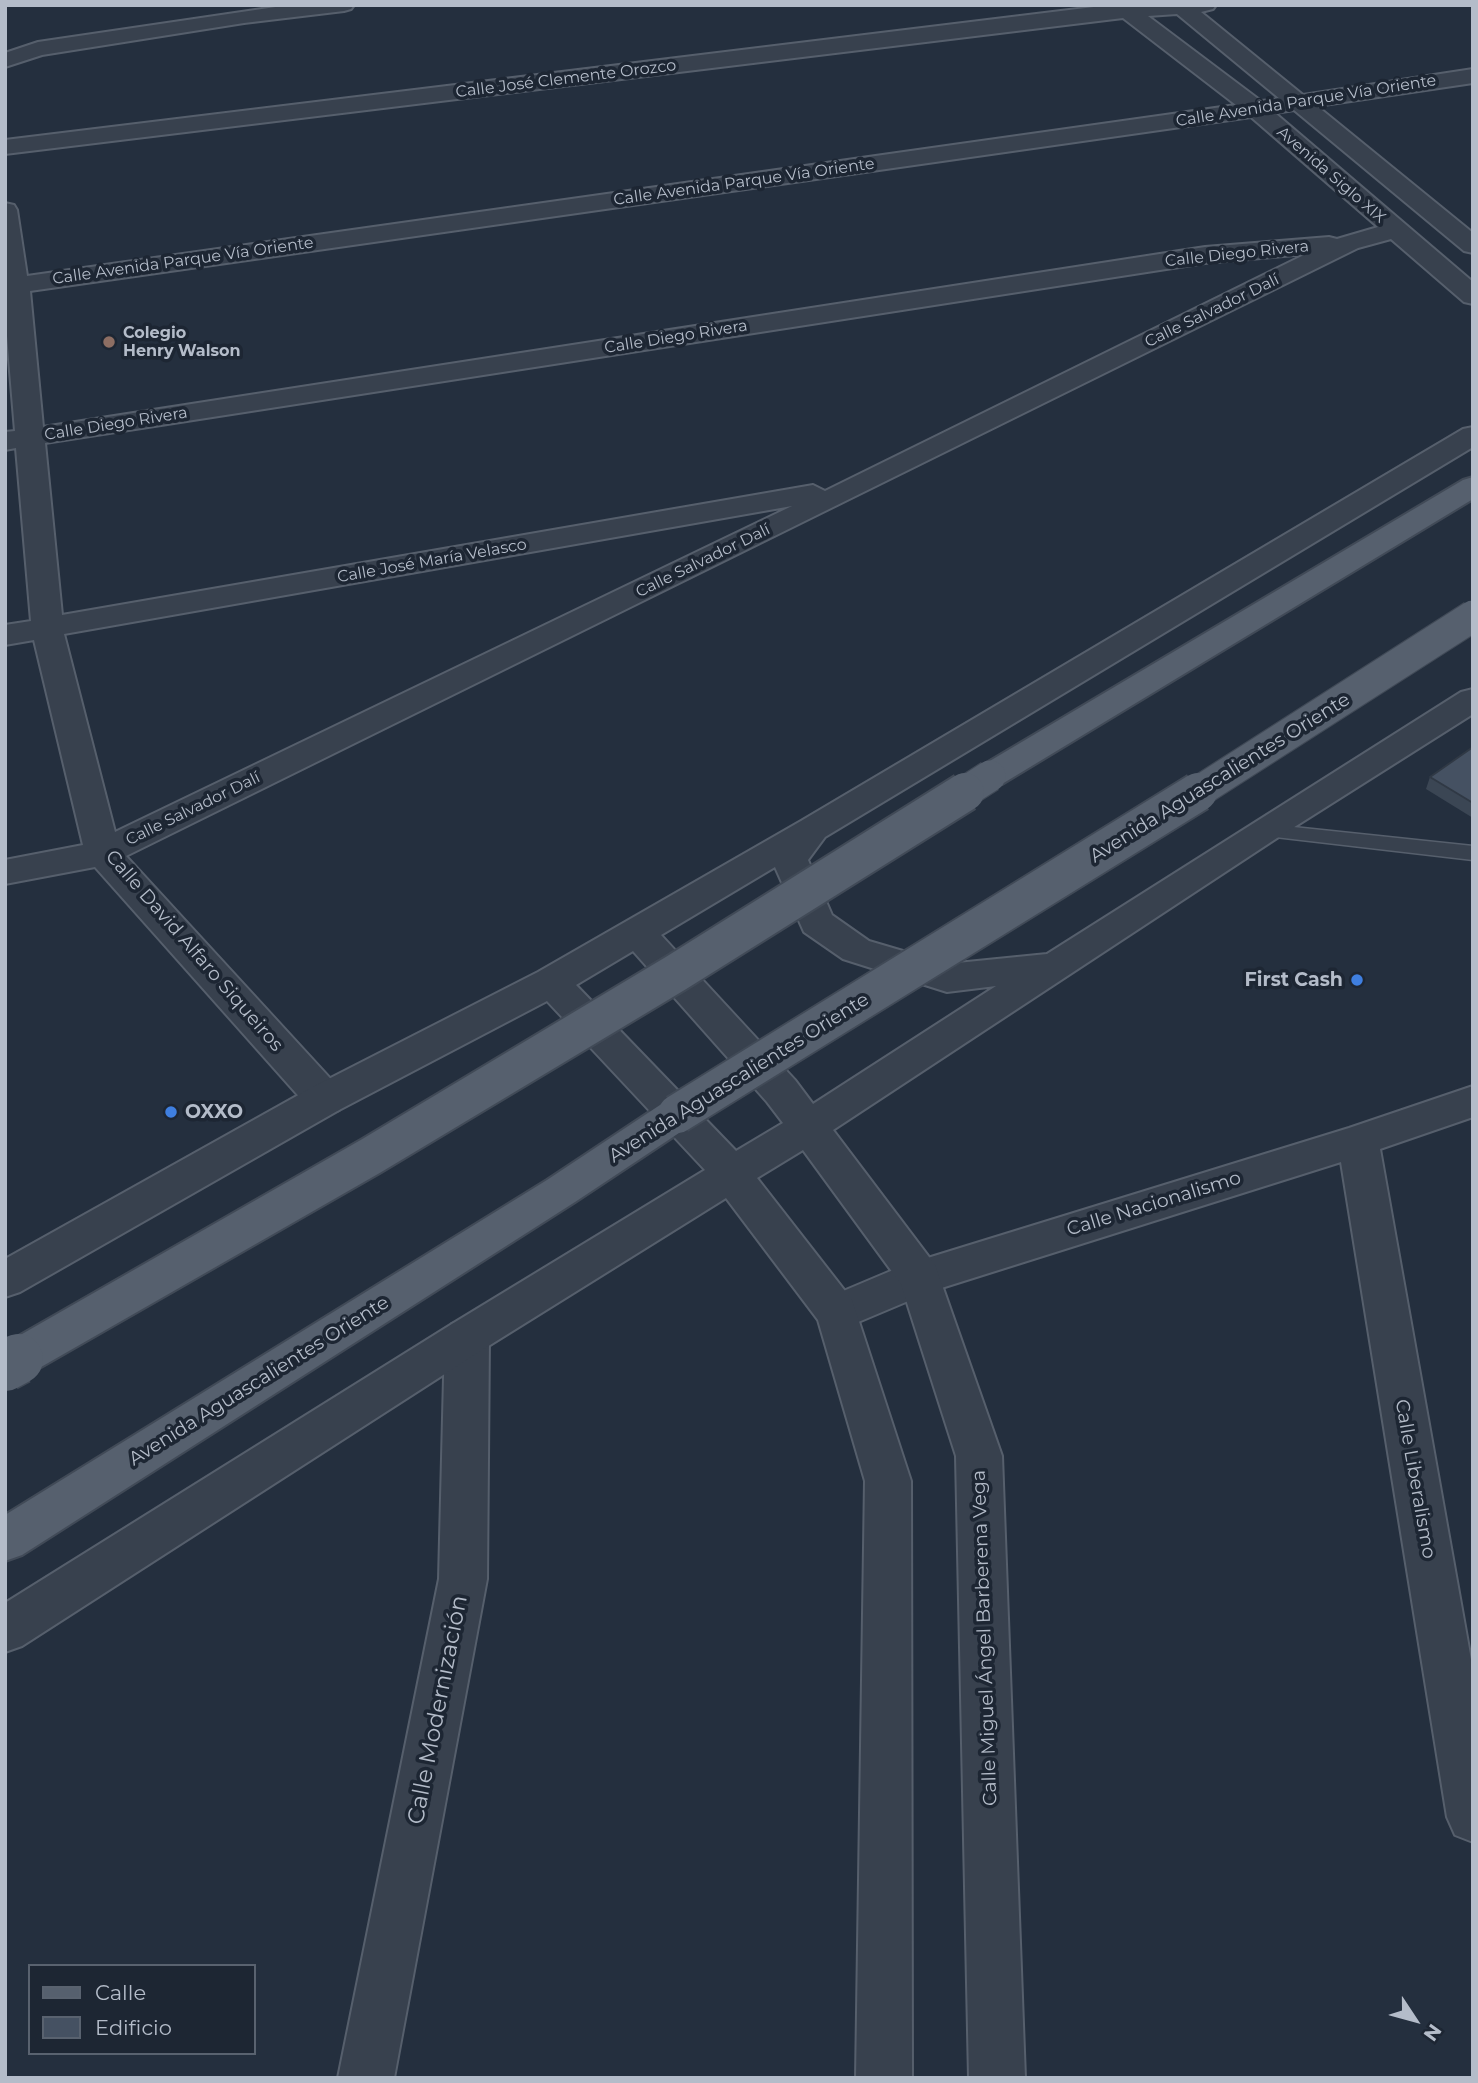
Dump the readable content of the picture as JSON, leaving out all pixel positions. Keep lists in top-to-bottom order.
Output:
{
  "streets": {
    "main road": ["Avenida Aguascalientes Oriente"],
    "street": [
      "Calle José Clemente Orozco",
      "Calle Avenida Parque Vía Oriente",
      "Avenida Siglo XIX",
      "Calle Diego Rivera",
      "Calle Salvador Dalí",
      "Calle José María Velasco",
      "Calle David Alfaro Siqueiros",
      "Calle Nacionalismo",
      "Calle Liberalismo",
      "Calle Miguel Ángel Barberena Vega",
      "Calle Modernización"
    ]
  },
  "crossings": [
    ["Calle José Clemente Orozco", "Avenida Siglo XIX"],
    ["Calle Avenida Parque Vía Oriente", "Avenida Siglo XIX"],
    ["Calle Avenida Parque Vía Oriente", "Calle David Alfaro Siqueiros"],
    ["Avenida Siglo XIX", "Calle Salvador Dalí"],
    ["Calle Diego Rivera", "Calle Salvador Dalí"],
    ["Calle Diego Rivera", "Calle David Alfaro Siqueiros"],
    ["Calle Salvador Dalí", "Calle José María Velasco"],
    ["Calle Salvador Dalí", "Calle David Alfaro Siqueiros"],
    ["Calle José María Velasco", "Calle David Alfaro Siqueiros"],
    ["Calle Nacionalismo", "Calle Liberalismo"],
    ["Calle Nacionalismo", "Calle Miguel Ángel Barberena Vega"]
  ],
  "places": ["Colegio Henry Walson", "First Cash", "OXXO"],
  "legend": ["Calle", "Edificio"],
  "north": "bottom right"
}
